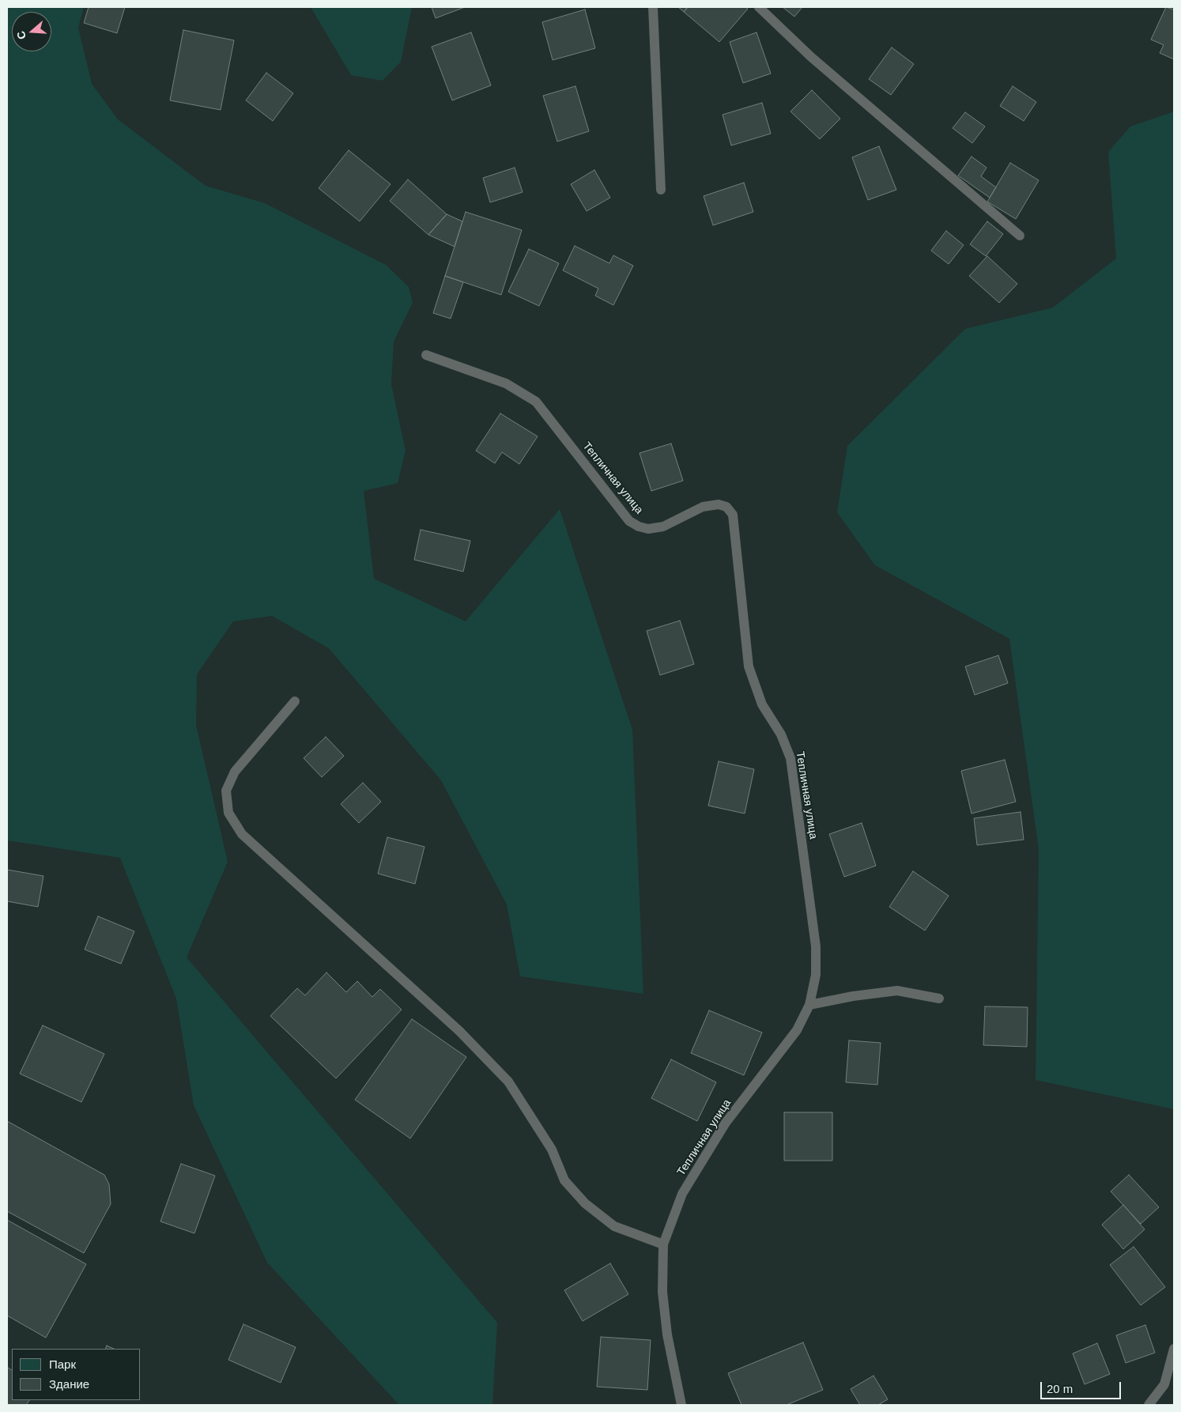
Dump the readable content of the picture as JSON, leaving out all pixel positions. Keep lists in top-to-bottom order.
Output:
{
  "streets": {
    "lane": ["Тепличная улица"]
  },
  "legend": ["Парк", "Здание"],
  "scale_bar": "20 m",
  "north": "left"
}
